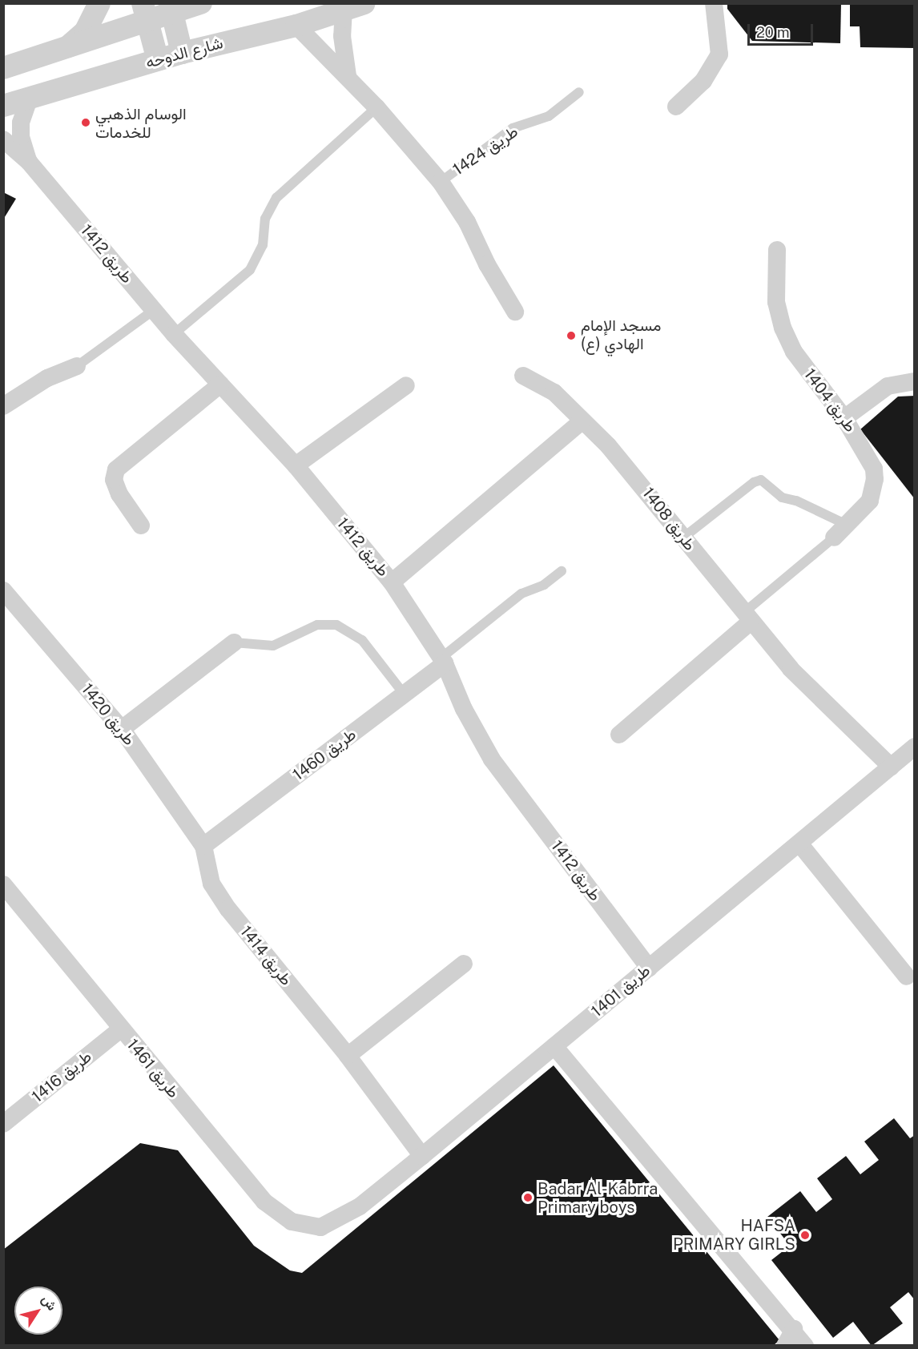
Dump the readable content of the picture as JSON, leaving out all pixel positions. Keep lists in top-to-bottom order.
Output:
{
  "streets": {
    "street": [
      "شارع الدوحه",
      "طريق 1424",
      "طريق 1412",
      "طريق 1404",
      "طريق 1408",
      "طريق 1420",
      "طريق 1460",
      "طريق 1414",
      "طريق 1401",
      "طريق 1461",
      "طريق 1416"
    ]
  },
  "crossings": [
    ["شارع الدوحه", "طريق 1424"],
    ["شارع الدوحه", "طريق 1412"],
    ["طريق 1412", "طريق 1460"],
    ["طريق 1412", "طريق 1401"],
    ["طريق 1408", "طريق 1401"],
    ["طريق 1420", "طريق 1460"],
    ["طريق 1420", "طريق 1414"],
    ["طريق 1460", "طريق 1414"],
    ["طريق 1414", "طريق 1401"],
    ["طريق 1401", "طريق 1461"],
    ["طريق 1461", "طريق 1416"]
  ],
  "places": [
    "الوسام الذهبي للخدمات",
    "مسجد الإمام الهادي (ع)",
    "Badar Al-Kabrra Primary boys",
    "HAFSA PRIMARY GIRLS"
  ],
  "scale_bar": "20 m",
  "north": "top right"
}
